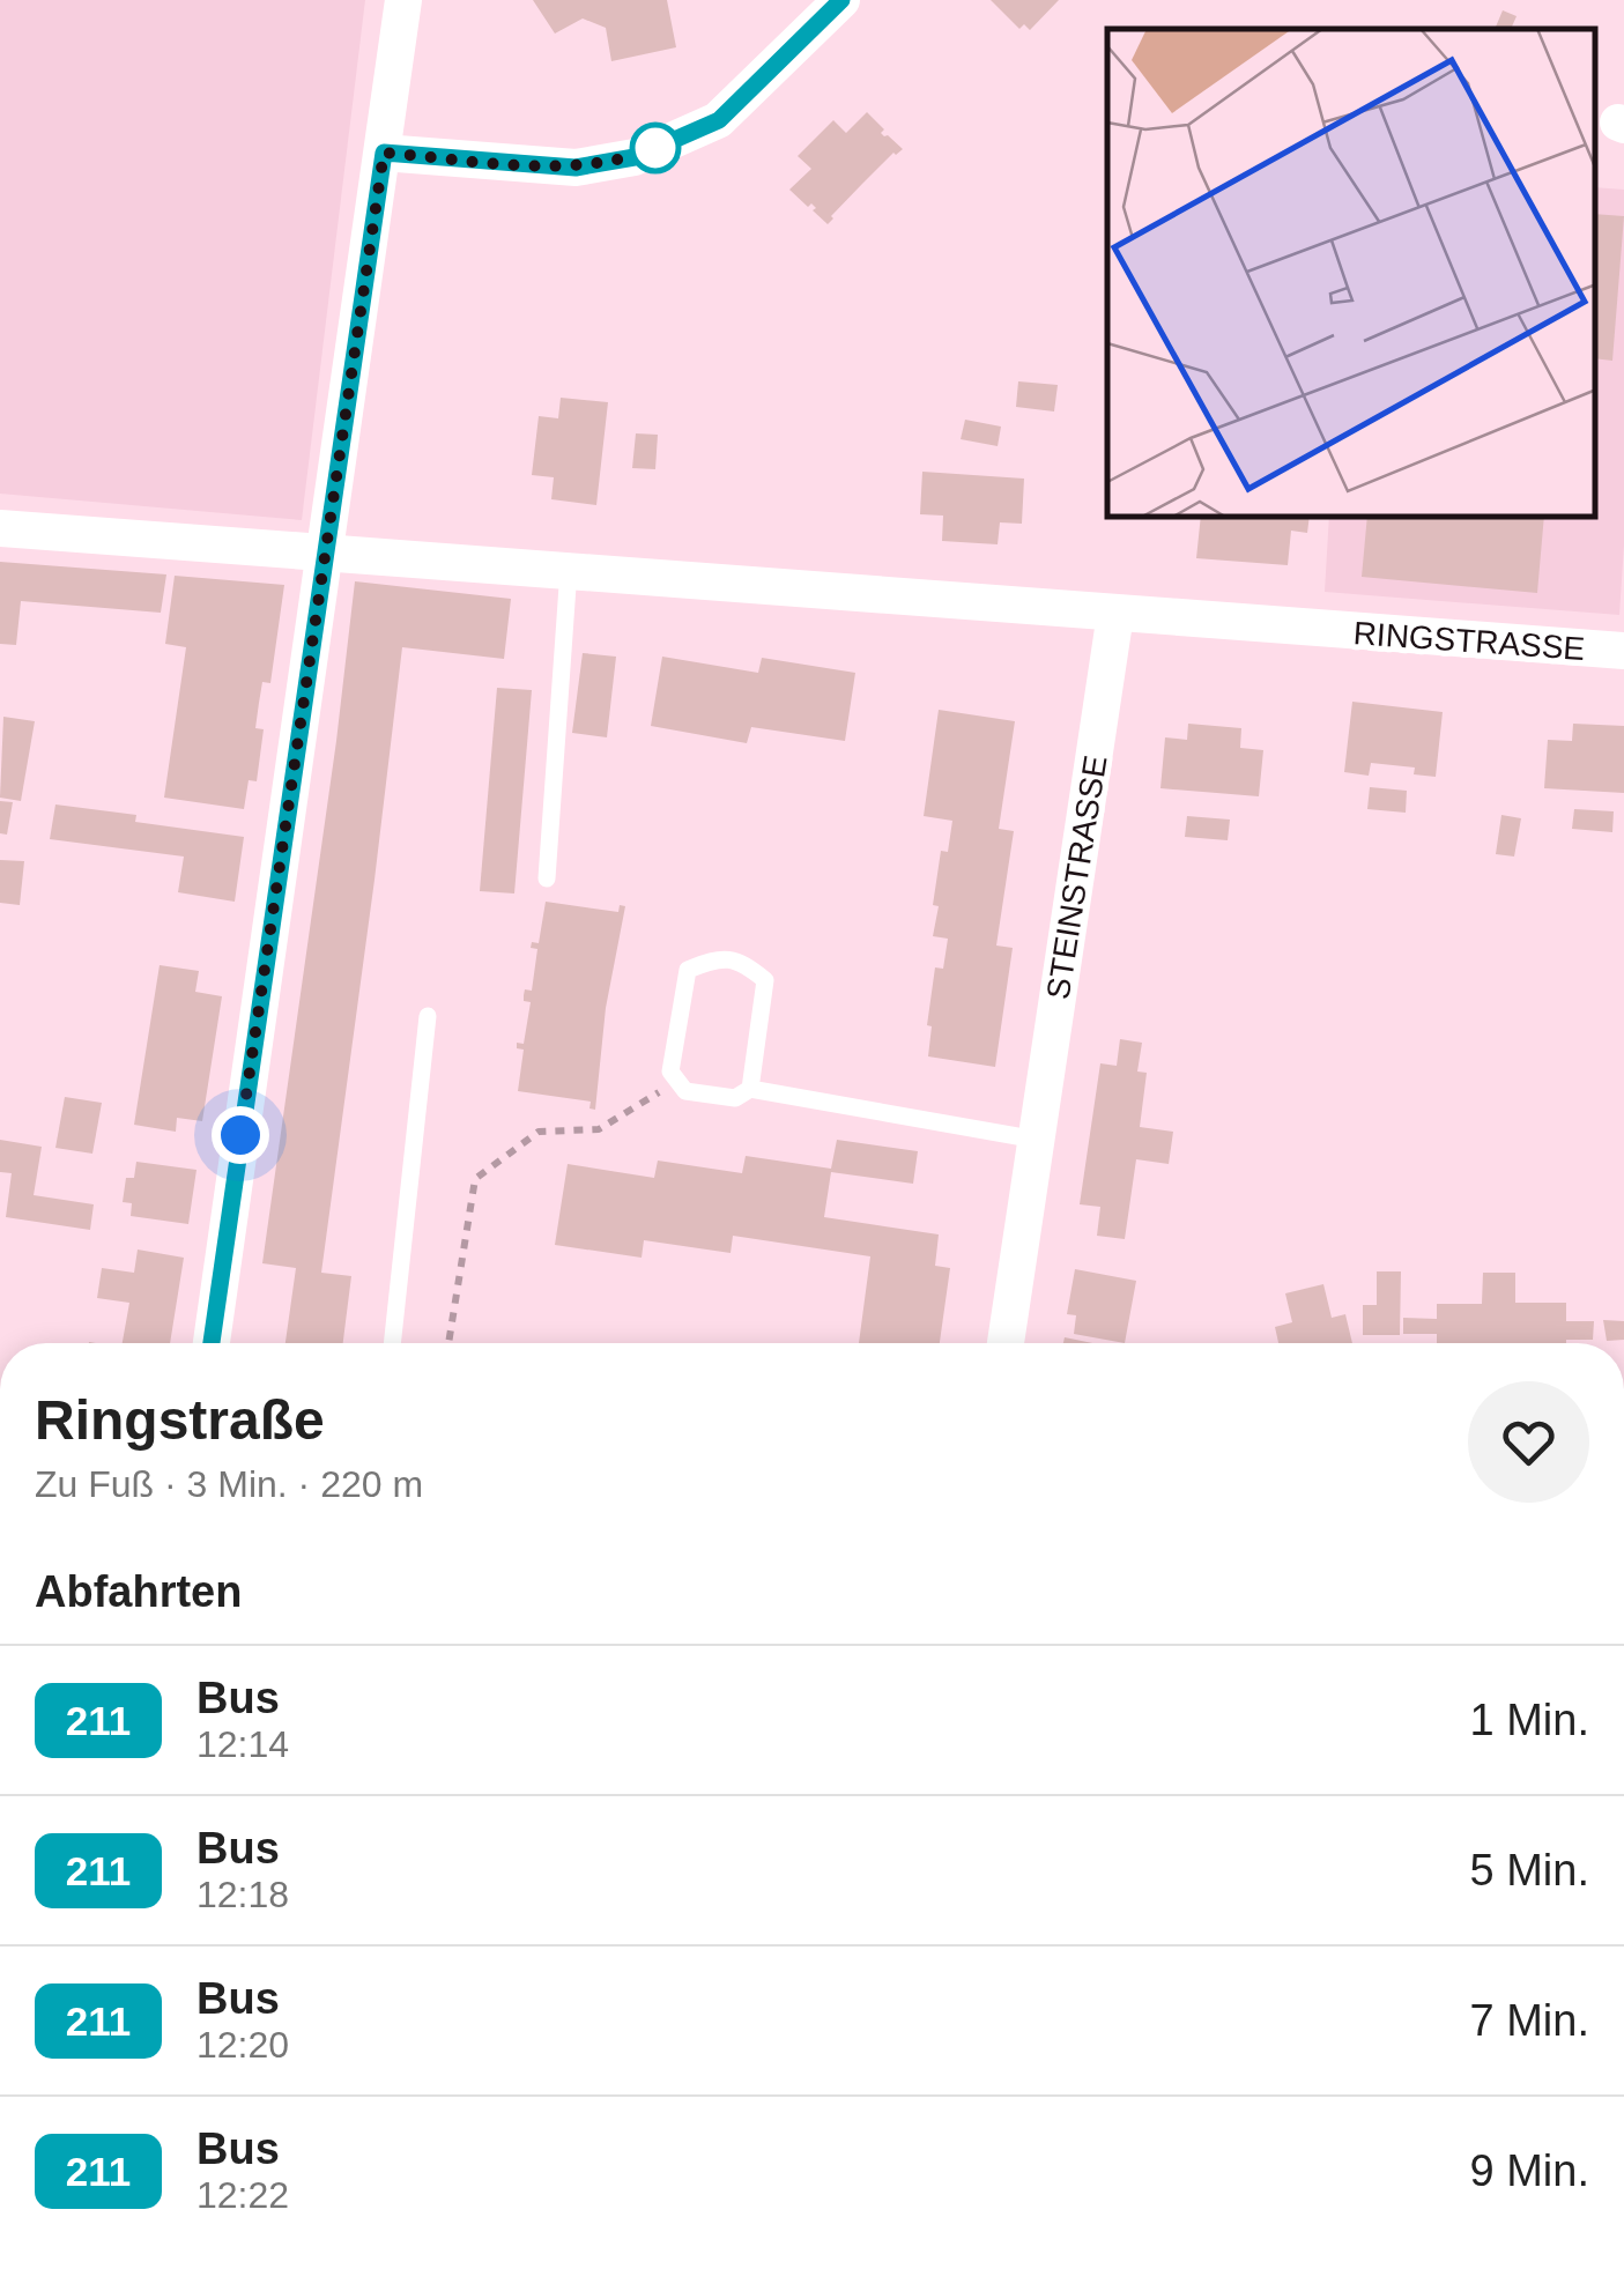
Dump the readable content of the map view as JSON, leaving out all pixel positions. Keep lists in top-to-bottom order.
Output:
{
  "streets": {
    "street": ["RINGSTRASSE", "STEINSTRASSE"]
  },
  "crossings": [
    ["RINGSTRASSE", "STEINSTRASSE"]
  ],
  "lines": ["bus line 211"],
  "page": {
    "heading": [
      ["Ringstraße", "Zu Fuß · 3 Min. · 220 m"],
      "Abfahrten"
    ],
    "list": [
      {
        "mark": "211",
        "name": "Bus",
        "note": "12:14",
        "value": "1 Min."
      },
      {
        "mark": "211",
        "name": "Bus",
        "note": "12:18",
        "value": "5 Min."
      },
      {
        "mark": "211",
        "name": "Bus",
        "note": "12:20",
        "value": "7 Min."
      },
      {
        "mark": "211",
        "name": "Bus",
        "note": "12:22",
        "value": "9 Min."
      }
    ]
  }
}
